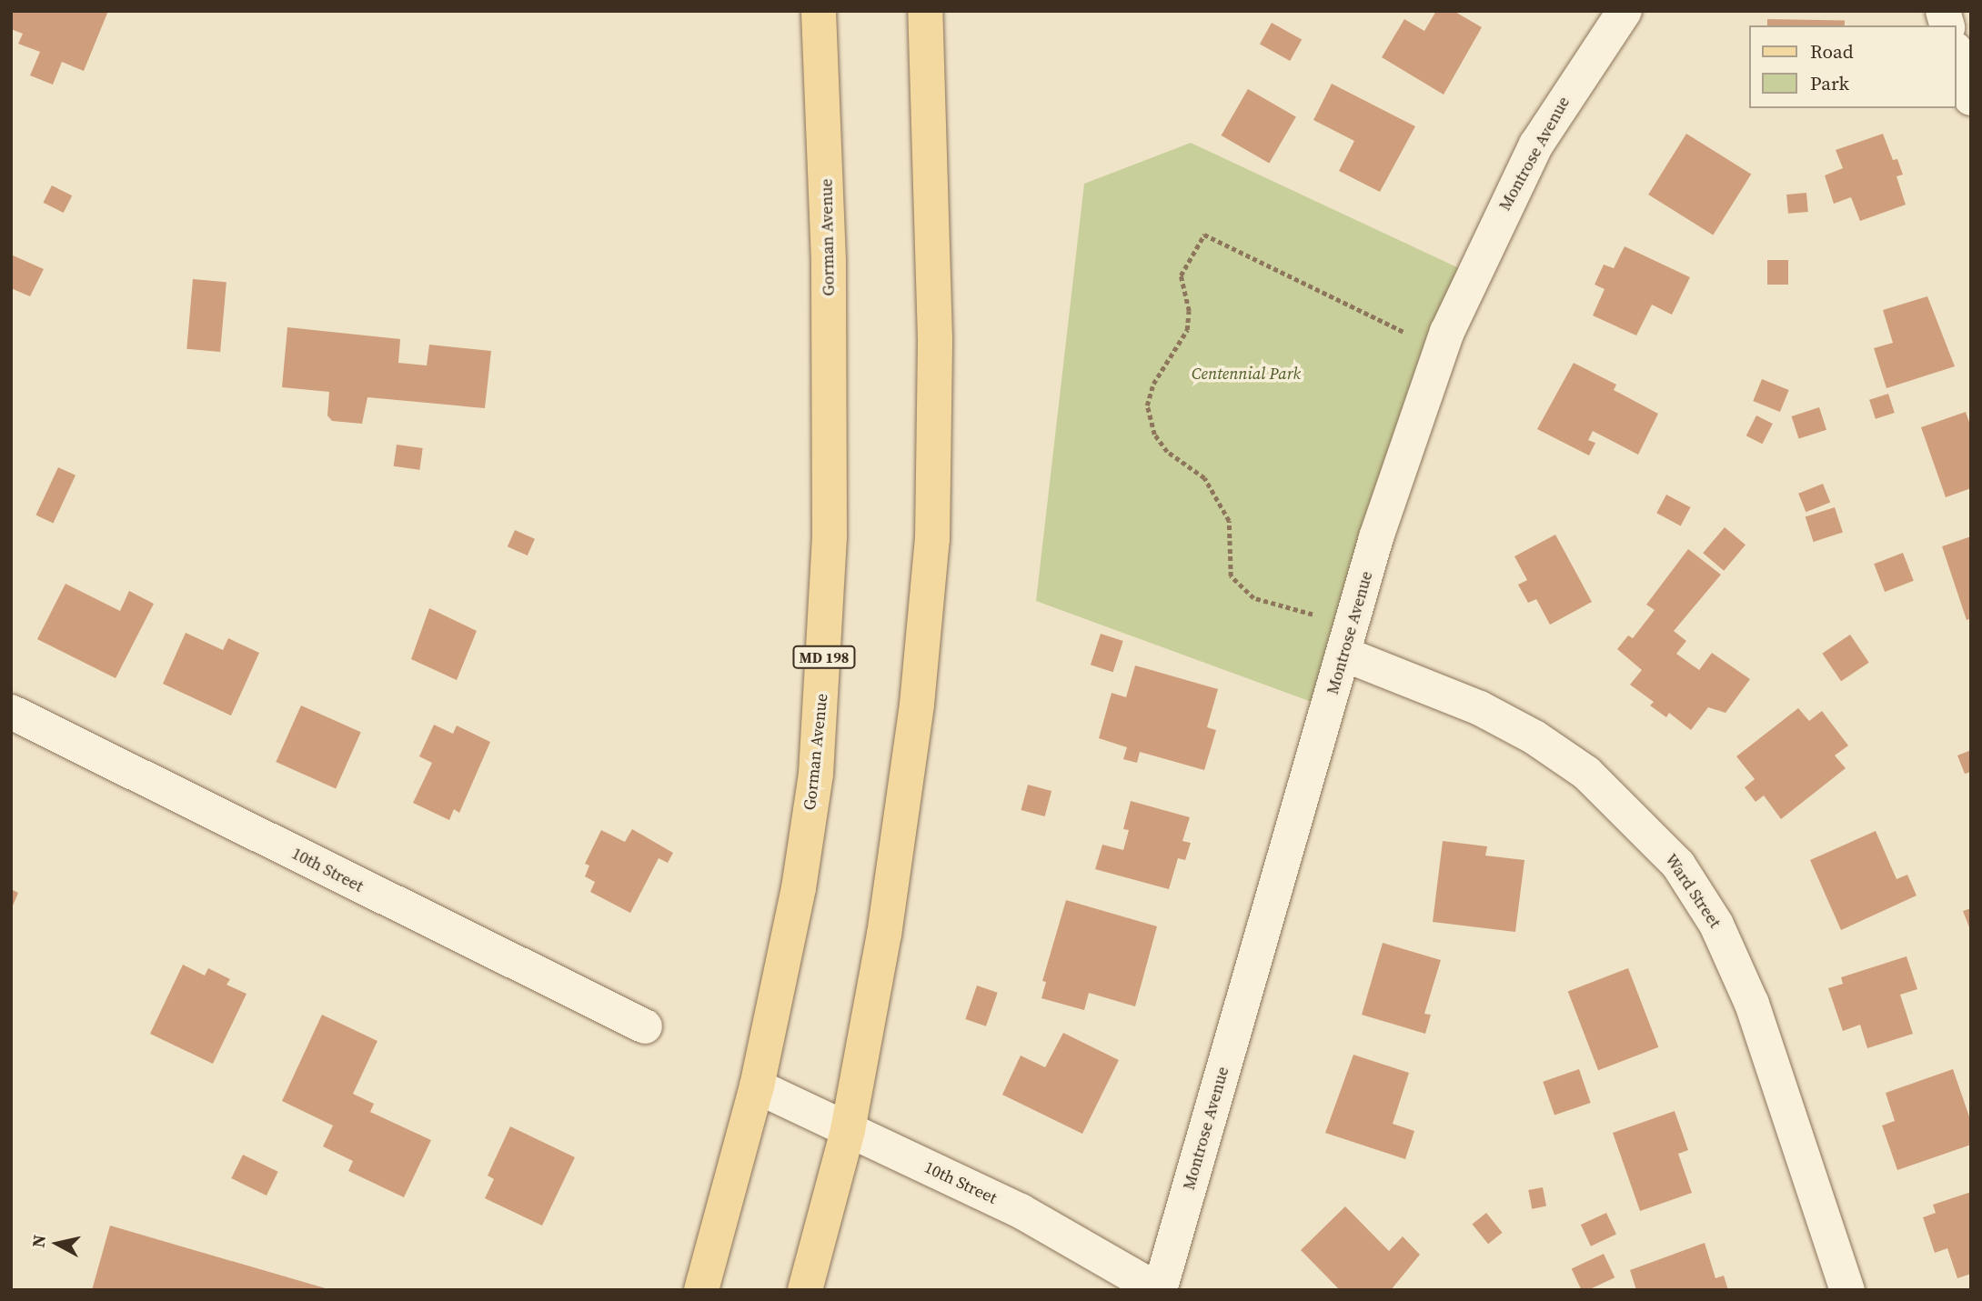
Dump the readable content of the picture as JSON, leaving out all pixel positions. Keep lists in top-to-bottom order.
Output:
{
  "streets": {
    "main road": ["Gorman Avenue", "MD 198"],
    "street": ["Montrose Avenue", "10th Street", "Ward Street"]
  },
  "crossings": [
    ["Montrose Avenue", "10th Street"],
    ["Montrose Avenue", "Ward Street"],
    ["Gorman Avenue", "10th Street"]
  ],
  "parks": ["Centennial Park"],
  "legend": ["Road", "Park"],
  "north": "left"
}
